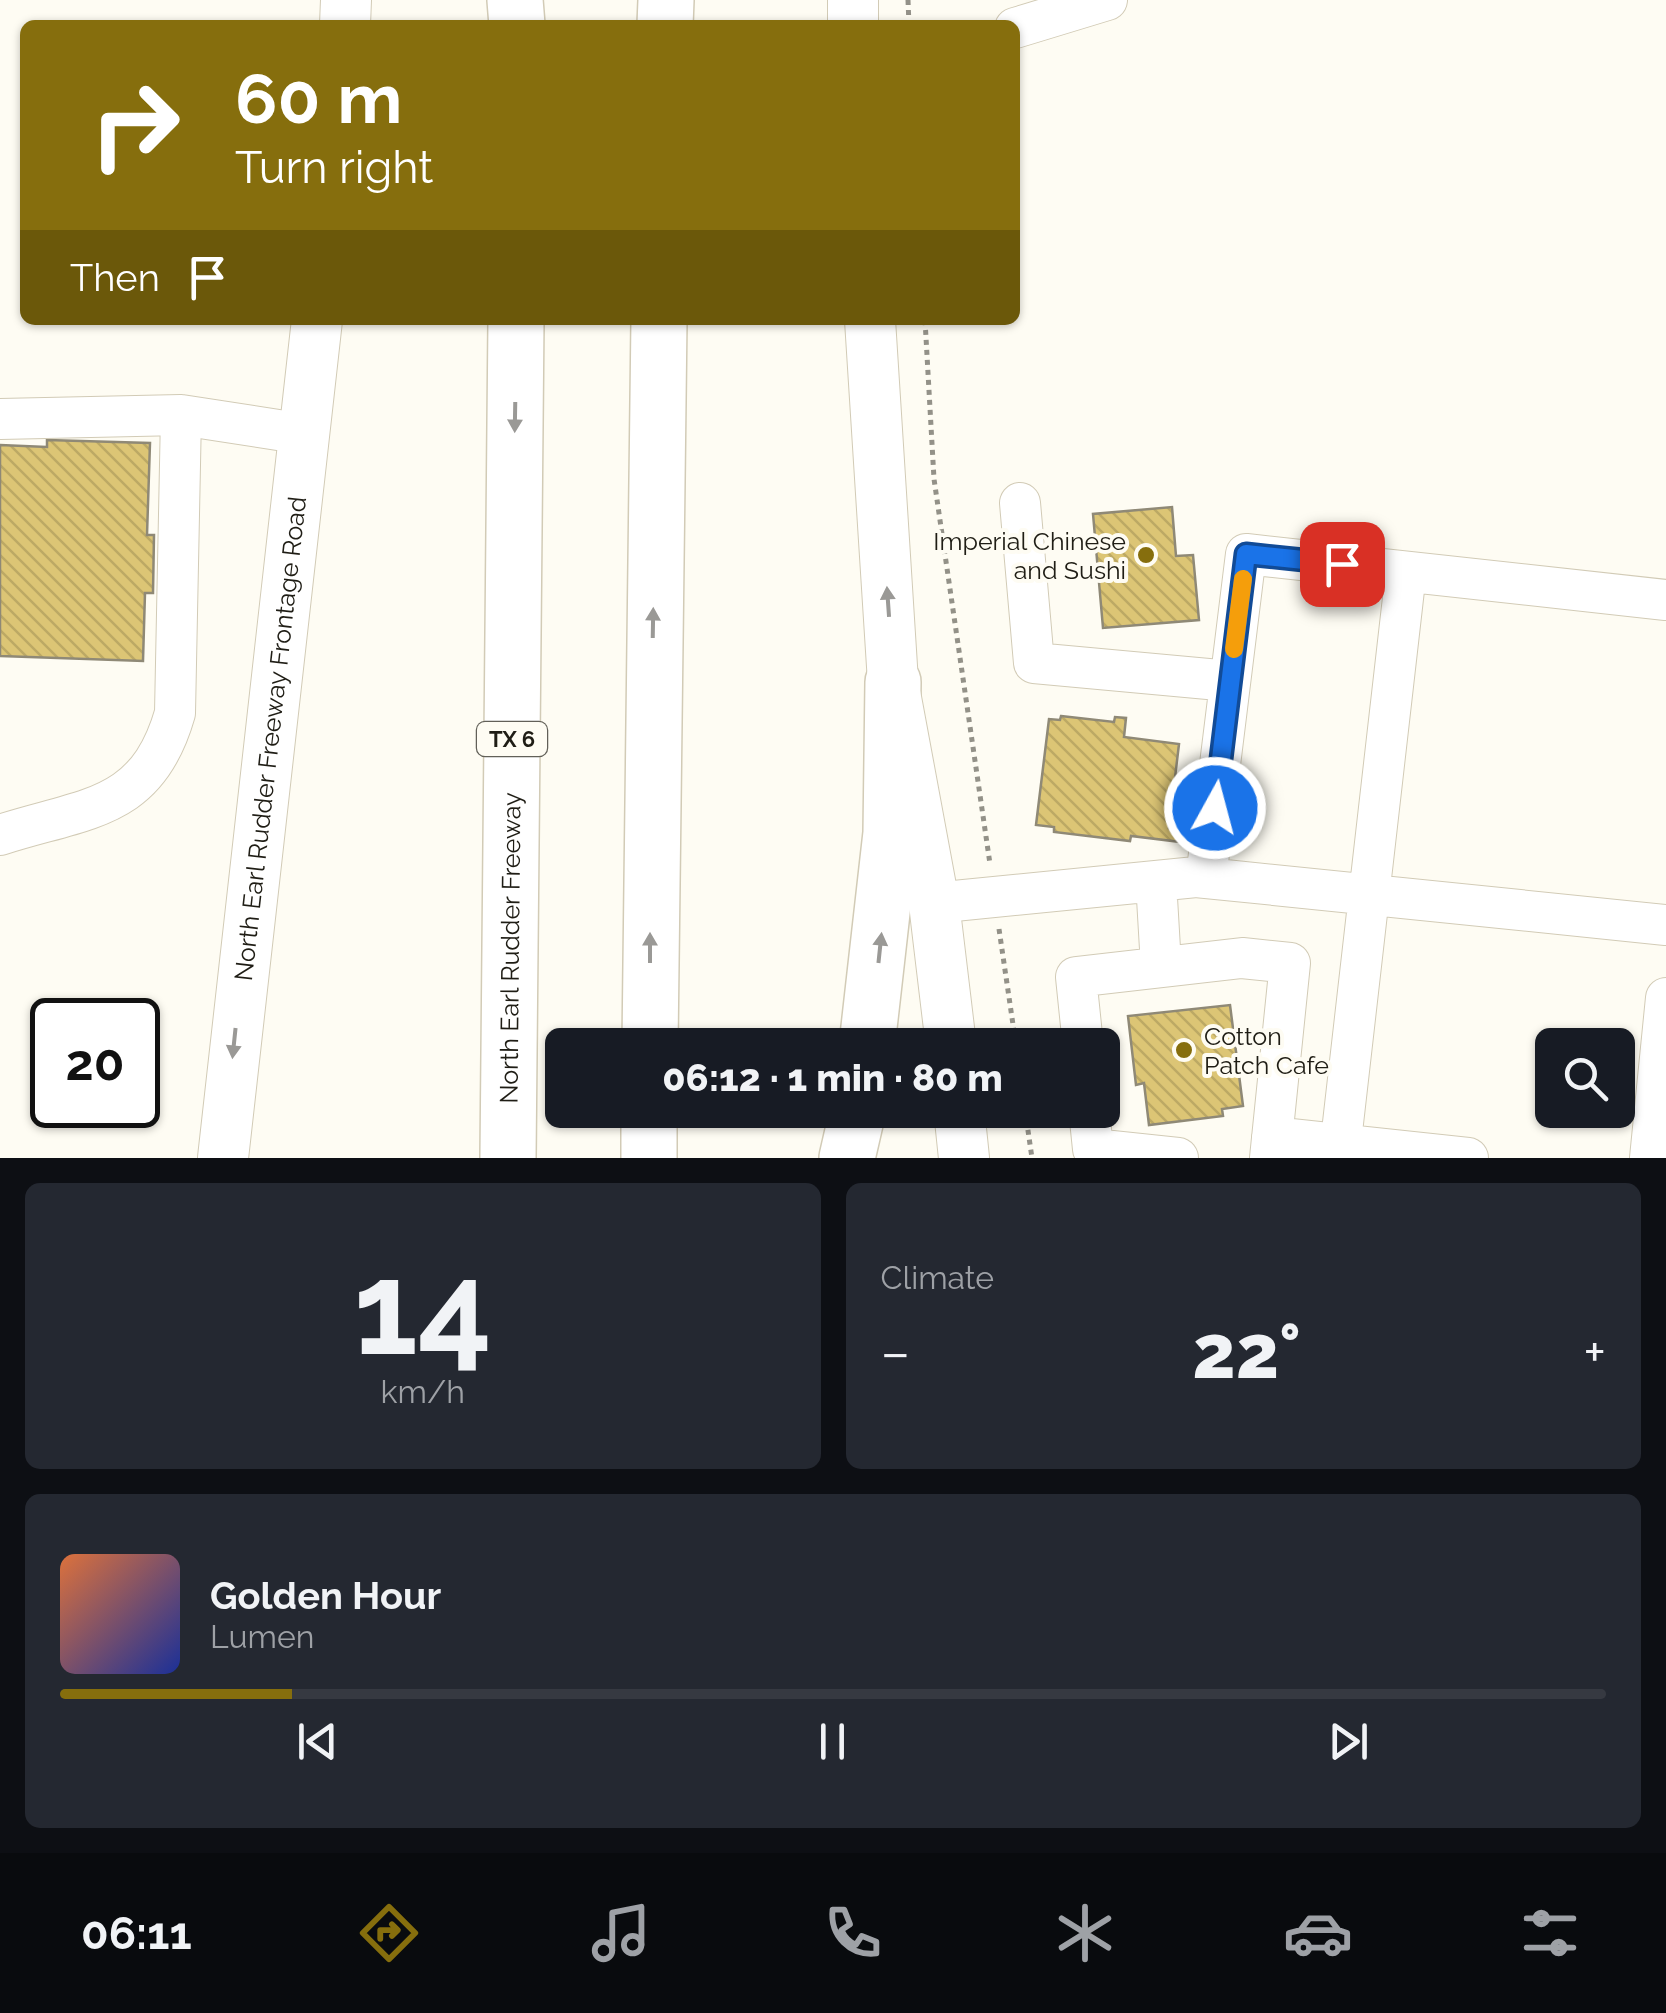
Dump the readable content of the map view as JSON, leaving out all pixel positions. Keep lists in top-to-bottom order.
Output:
{
  "streets": {
    "highway": ["TX 6", "North Earl Rudder Freeway"],
    "main road": ["North Earl Rudder Freeway Frontage Road"]
  },
  "one_way": ["North Earl Rudder Freeway Frontage Road"],
  "places": ["Imperial Chinese and Sushi", "Cotton Patch Cafe"],
  "page": {
    "turn": ["60 m", "Turn right"],
    "then": "Then",
    "limit": "20",
    "trip": "06:12 · 1 min · 80 m",
    "tile": [
      ["14", "km/h"],
      "Climate"
    ],
    "heat": ["−", "22°", "+"],
    "song": ["Golden Hour", "Lumen"],
    "tabs": "06:11"
  }
}
